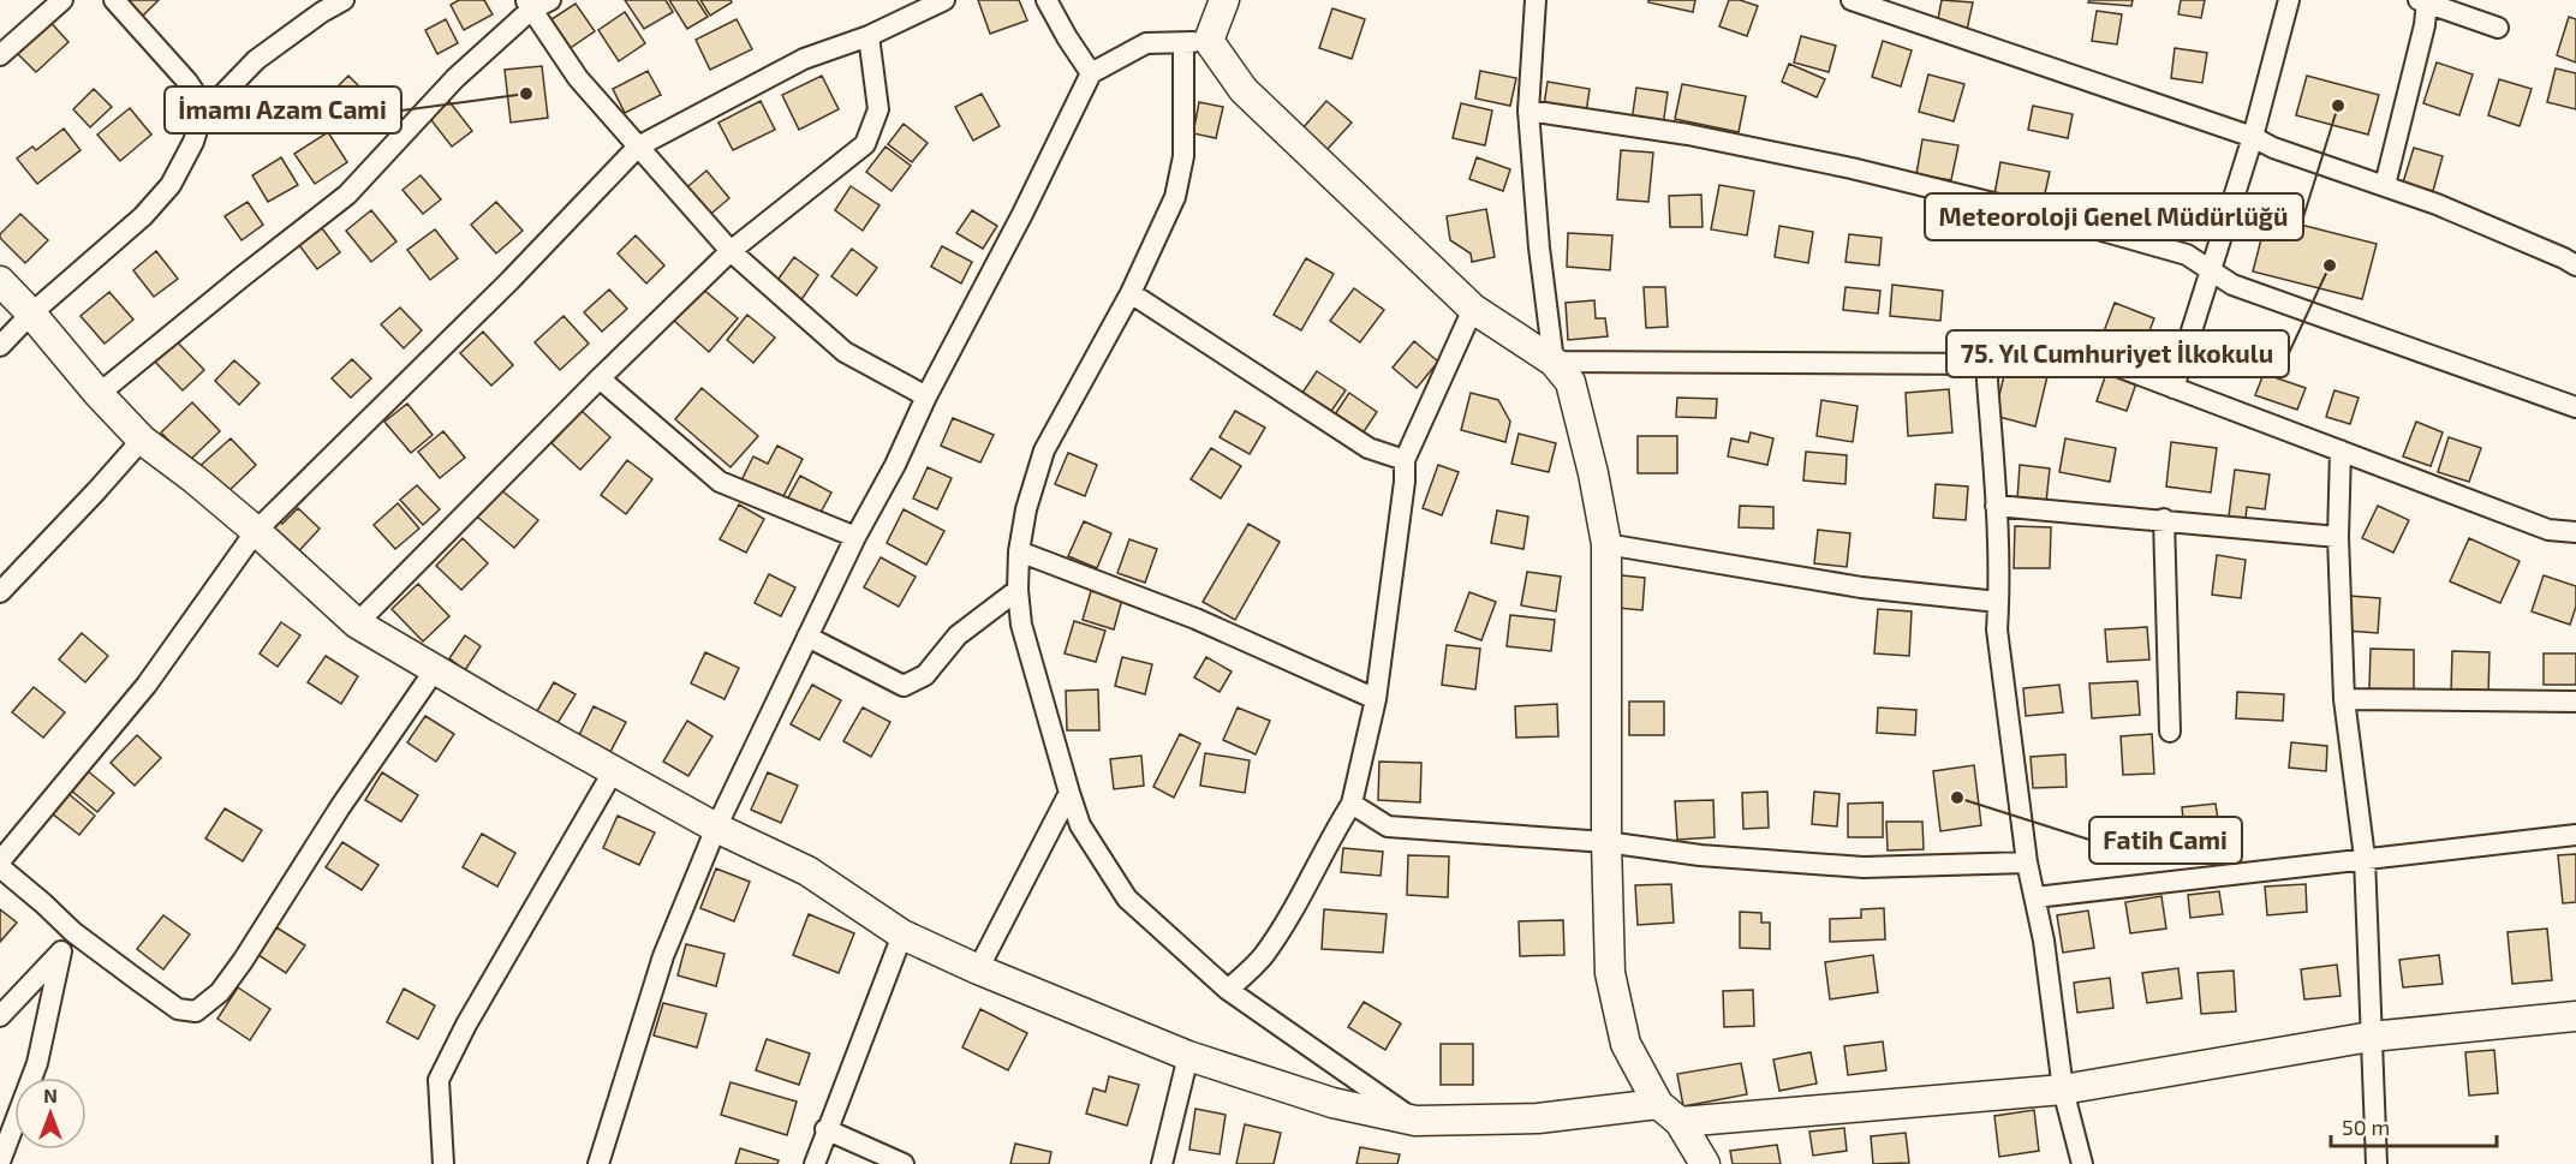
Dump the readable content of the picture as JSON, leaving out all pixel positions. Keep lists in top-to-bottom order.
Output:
{
  "places": [
    "İmamı Azam Cami",
    "Meteoroloji Genel Müdürlüğü",
    "75. Yıl Cumhuriyet İlkokulu",
    "Fatih Cami"
  ],
  "scale_bar": "50 m",
  "north": "top"
}
